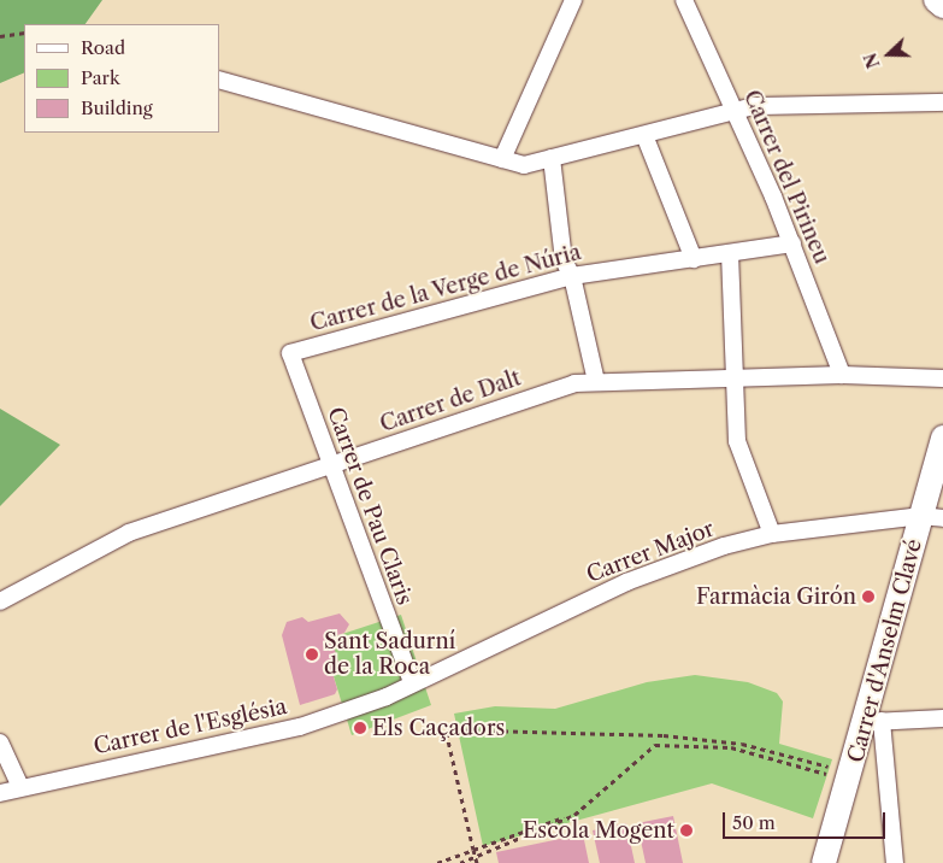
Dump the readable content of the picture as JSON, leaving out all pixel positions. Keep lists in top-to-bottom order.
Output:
{
  "streets": {
    "street": [
      "Carrer del Pirineu",
      "Carrer de la Verge de Núria",
      "Carrer de Dalt",
      "Carrer de Pau Claris",
      "Carrer Major",
      "Carrer d'Anselm Clavé",
      "Carrer de l'Església"
    ]
  },
  "crossings": [
    ["Carrer del Pirineu", "Carrer de la Verge de Núria"],
    ["Carrer del Pirineu", "Carrer de Dalt"],
    ["Carrer de la Verge de Núria", "Carrer de Pau Claris"],
    ["Carrer de Dalt", "Carrer de Pau Claris"],
    ["Carrer de Pau Claris", "Carrer Major"],
    ["Carrer de Pau Claris", "Carrer de l'Església"],
    ["Carrer Major", "Carrer d'Anselm Clavé"],
    ["Carrer Major", "Carrer de l'Església"]
  ],
  "places": [
    "Farmàcia Girón",
    "Sant Sadurní de la Roca",
    "Els Caçadors",
    "Escola Mogent"
  ],
  "legend": ["Road", "Park", "Building"],
  "scale_bar": "50 m",
  "north": "left"
}
